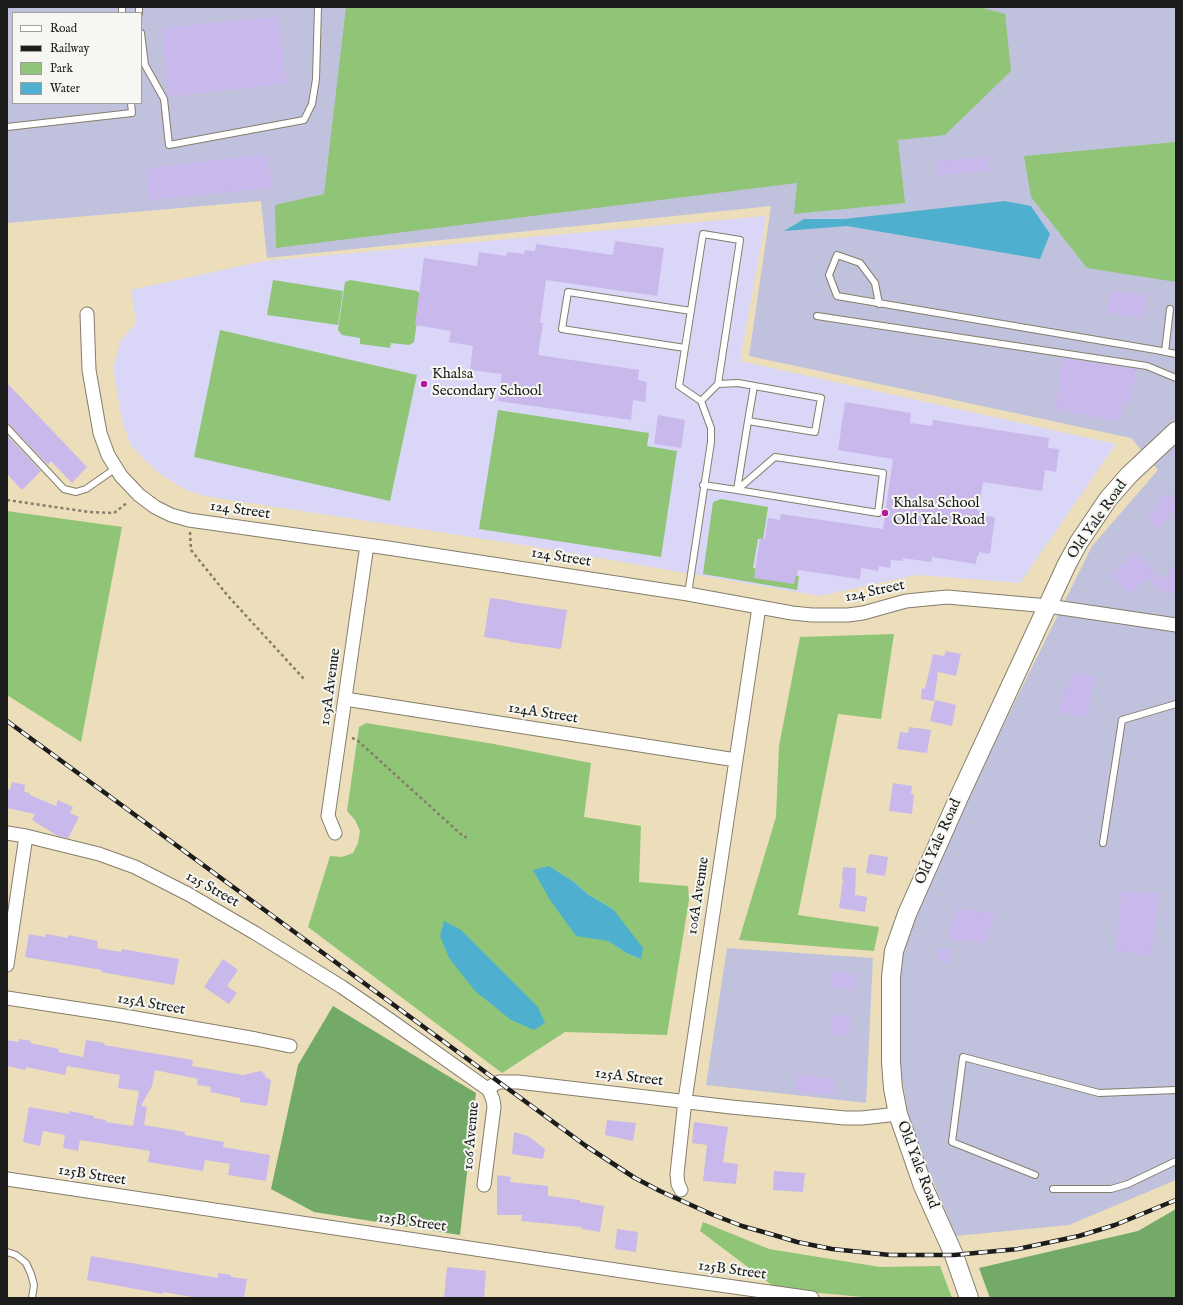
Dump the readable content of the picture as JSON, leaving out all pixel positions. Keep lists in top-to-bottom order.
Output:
{
  "streets": {
    "main road": ["Old Yale Road"],
    "street": [
      "124 Street",
      "105A Avenue",
      "124A Street",
      "125 Street",
      "106A Avenue",
      "125A Street",
      "106 Avenue",
      "125B Street"
    ]
  },
  "crossings": [
    ["124 Street", "Old Yale Road"],
    ["124 Street", "105A Avenue"],
    ["124 Street", "106A Avenue"],
    ["Old Yale Road", "125A Street"],
    ["105A Avenue", "124A Street"],
    ["124A Street", "106A Avenue"],
    ["125 Street", "125A Street"],
    ["125 Street", "106 Avenue"],
    ["106A Avenue", "125A Street"],
    ["125A Street", "106 Avenue"]
  ],
  "places": ["Khalsa Secondary School", "Khalsa School Old Yale Road"],
  "legend": [
    "Road",
    "Railway",
    "Park",
    "Water"
  ]
}
